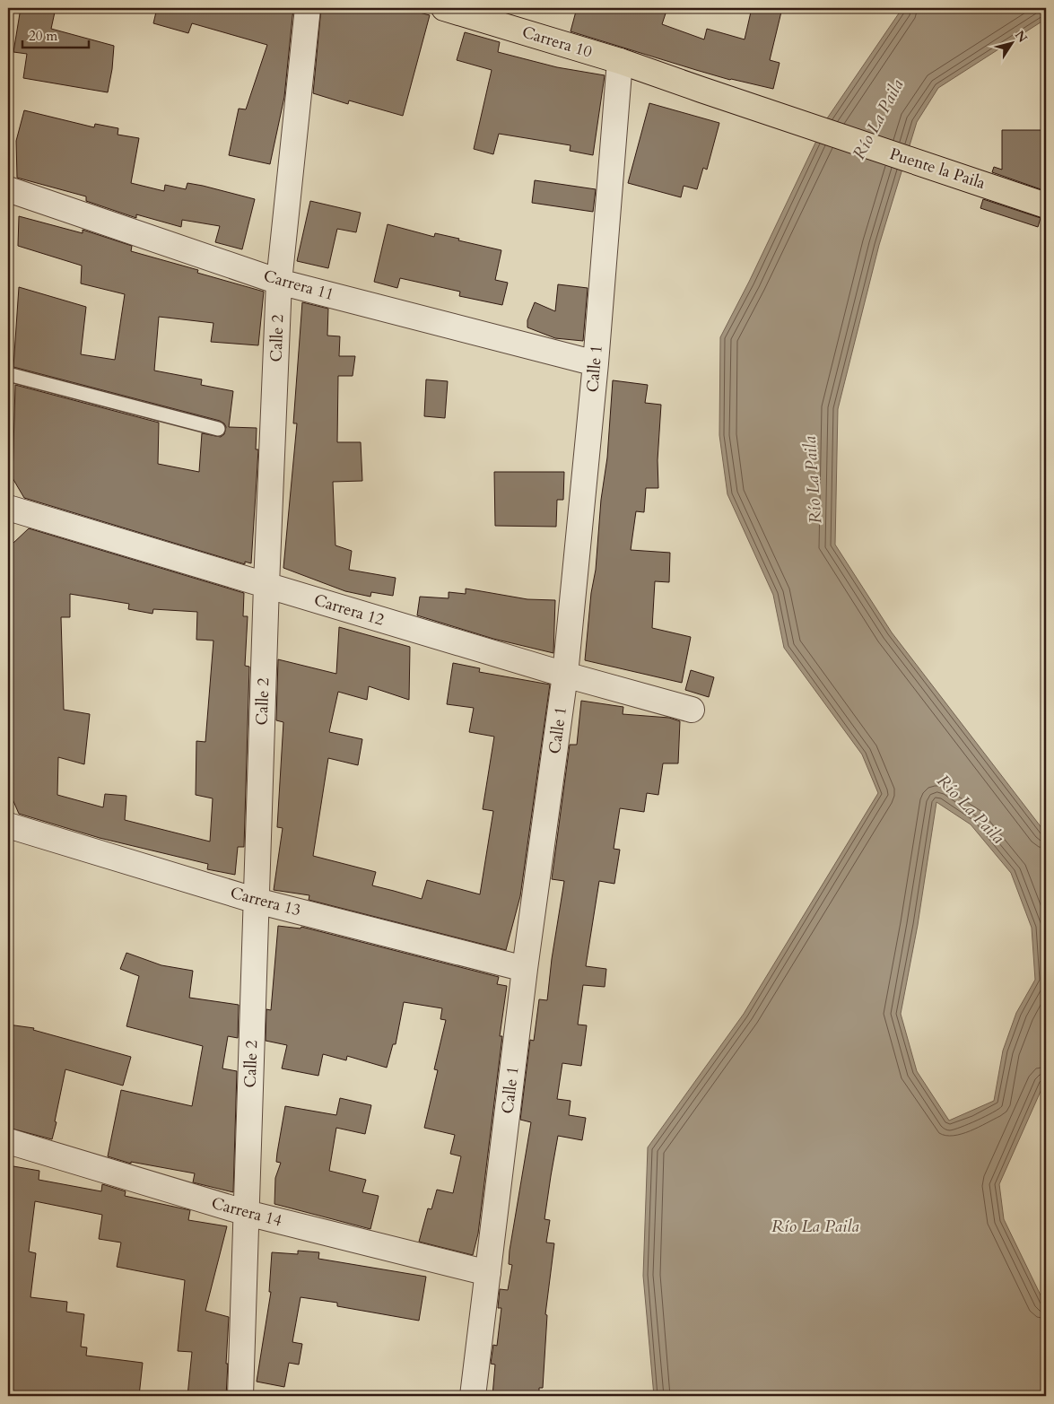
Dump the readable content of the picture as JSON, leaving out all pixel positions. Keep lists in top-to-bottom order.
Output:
{
  "streets": {
    "main road": ["Carrera 10", "Puente la Paila"],
    "street": [
      "Carrera 11",
      "Calle 2",
      "Calle 1",
      "Carrera 12",
      "Carrera 13",
      "Carrera 14"
    ]
  },
  "crossings": [
    ["Carrera 10", "Puente la Paila"],
    ["Carrera 10", "Calle 1"],
    ["Carrera 11", "Calle 2"],
    ["Carrera 11", "Calle 1"],
    ["Calle 2", "Carrera 12"],
    ["Calle 2", "Carrera 13"],
    ["Calle 2", "Carrera 14"],
    ["Calle 1", "Carrera 12"],
    ["Calle 1", "Carrera 13"],
    ["Calle 1", "Carrera 14"]
  ],
  "water": ["Río La Paila"],
  "scale_bar": "20 m",
  "north": "top right"
}
